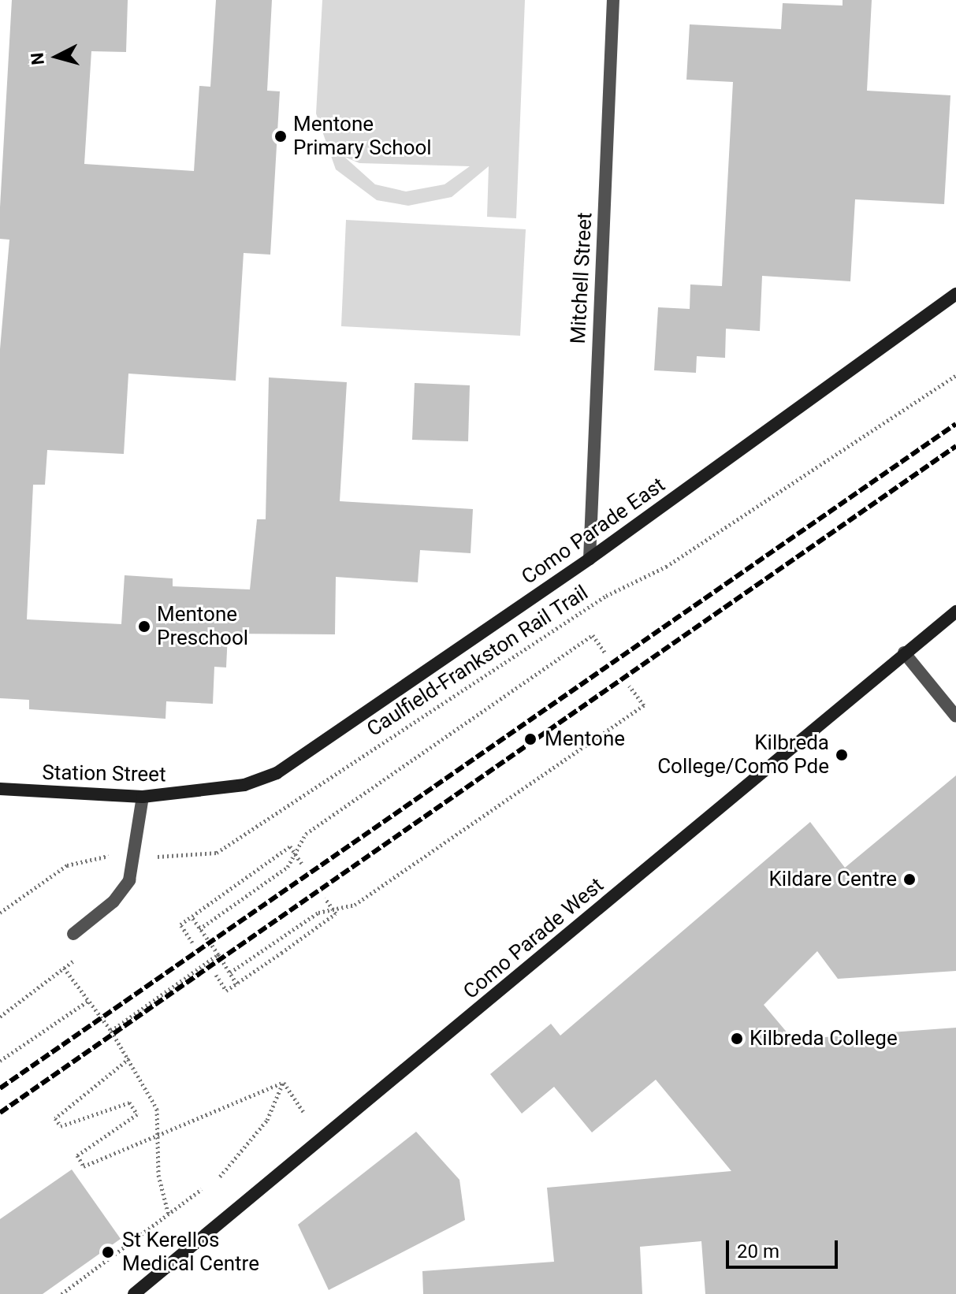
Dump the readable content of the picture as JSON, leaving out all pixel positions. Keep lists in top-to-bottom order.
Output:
{
  "streets": {
    "street": [
      "Mitchell Street",
      "Como Parade East",
      "Station Street",
      "Como Parade West"
    ],
    "path": ["Caulfield-Frankston Rail Trail"]
  },
  "crossings": [
    ["Mitchell Street", "Como Parade East"],
    ["Como Parade East", "Station Street"]
  ],
  "places": [
    "Mentone Primary School",
    "Mentone Preschool",
    "Mentone",
    "Kilbreda College/Como Pde",
    "Kildare Centre",
    "Kilbreda College",
    "St Kerellos Medical Centre"
  ],
  "scale_bar": "20 m",
  "north": "left"
}
